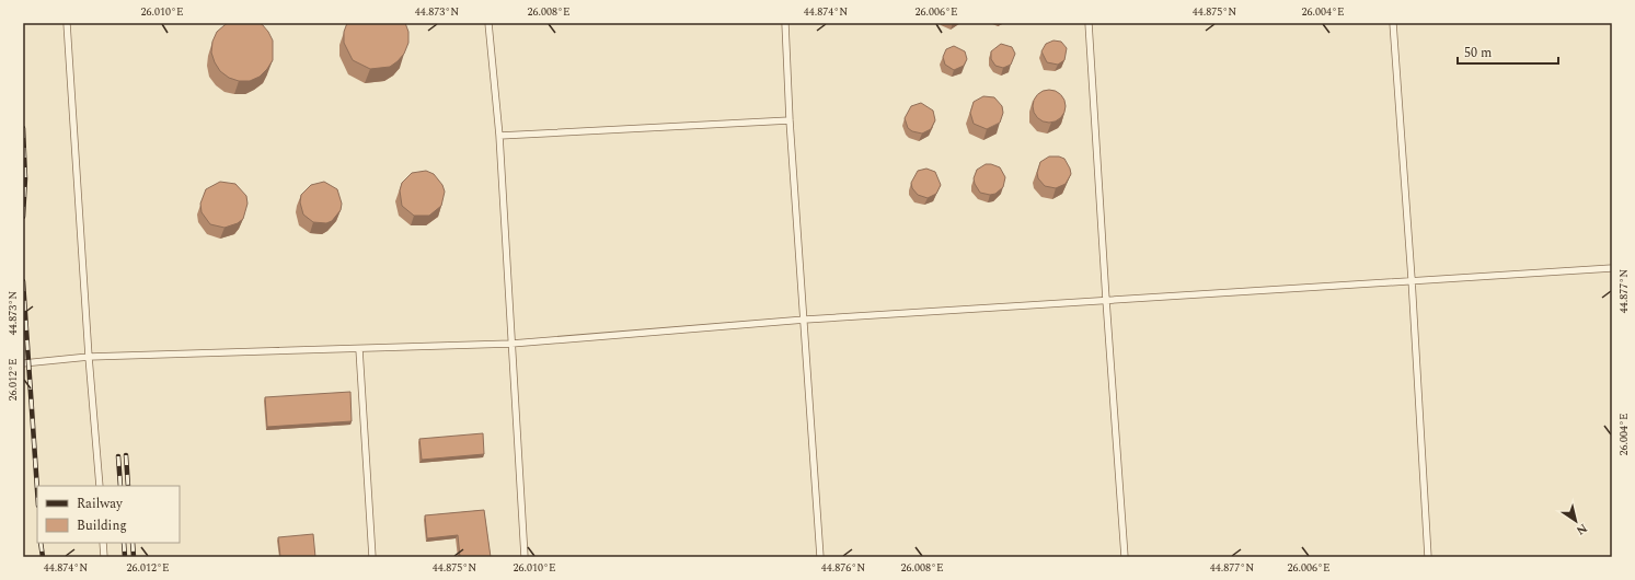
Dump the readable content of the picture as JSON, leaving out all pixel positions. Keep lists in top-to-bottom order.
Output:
{
  "legend": ["Railway", "Building"],
  "scale_bar": "50 m",
  "north": "bottom right",
  "coordinates": [
    "26.010°E",
    "44.873°N",
    "26.008°E",
    "44.874°N",
    "26.006°E",
    "44.875°N",
    "26.004°E",
    "44.877°N",
    "26.012°E",
    "44.876°N"
  ]
}
